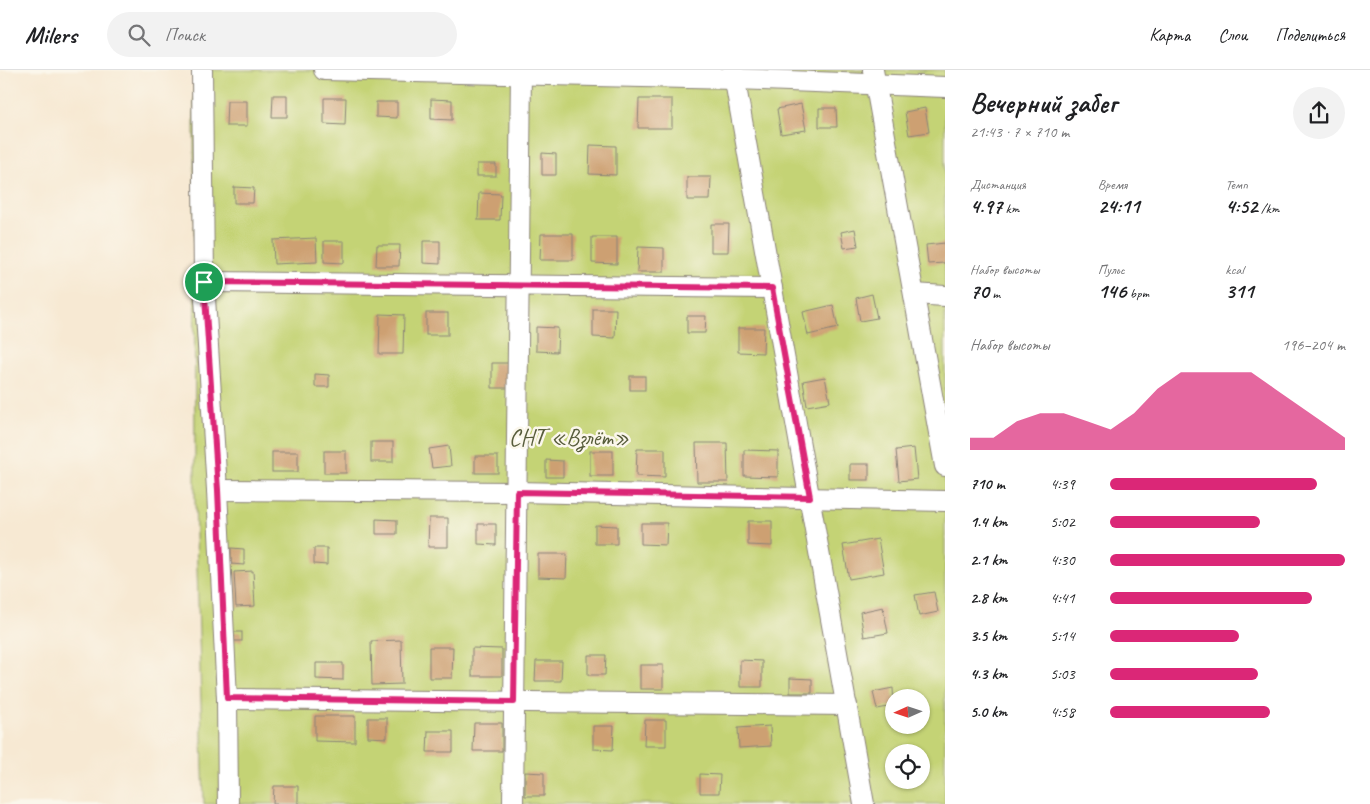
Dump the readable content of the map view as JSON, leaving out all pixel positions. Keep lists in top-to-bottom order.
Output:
{
  "parks": ["СНТ «Взлёт»"],
  "north": "left",
  "page": {
    "header": "Milers",
    "search": "Поиск",
    "nav": ["Карта", "Слои", "Поделиться"],
    "heading": ["Вечерний забег", "21:43 · 7 × 710 m"],
    "stats": [
      ["Дистанция", "4.97 km"],
      ["Время", "24:11"],
      ["Темп", "4:52 /km"],
      ["Набор высоты", "70 m"],
      ["Пульс", "146 bpm"],
      ["kcal", "311"]
    ],
    "chart": ["Набор высоты", "196–204 m"],
    "list": [
      {
        "name": "710 m",
        "note": "4:39"
      },
      {
        "name": "1.4 km",
        "note": "5:02"
      },
      {
        "name": "2.1 km",
        "note": "4:30"
      },
      {
        "name": "2.8 km",
        "note": "4:41"
      },
      {
        "name": "3.5 km",
        "note": "5:14"
      },
      {
        "name": "4.3 km",
        "note": "5:03"
      },
      {
        "name": "5.0 km",
        "note": "4:58"
      }
    ]
  }
}
